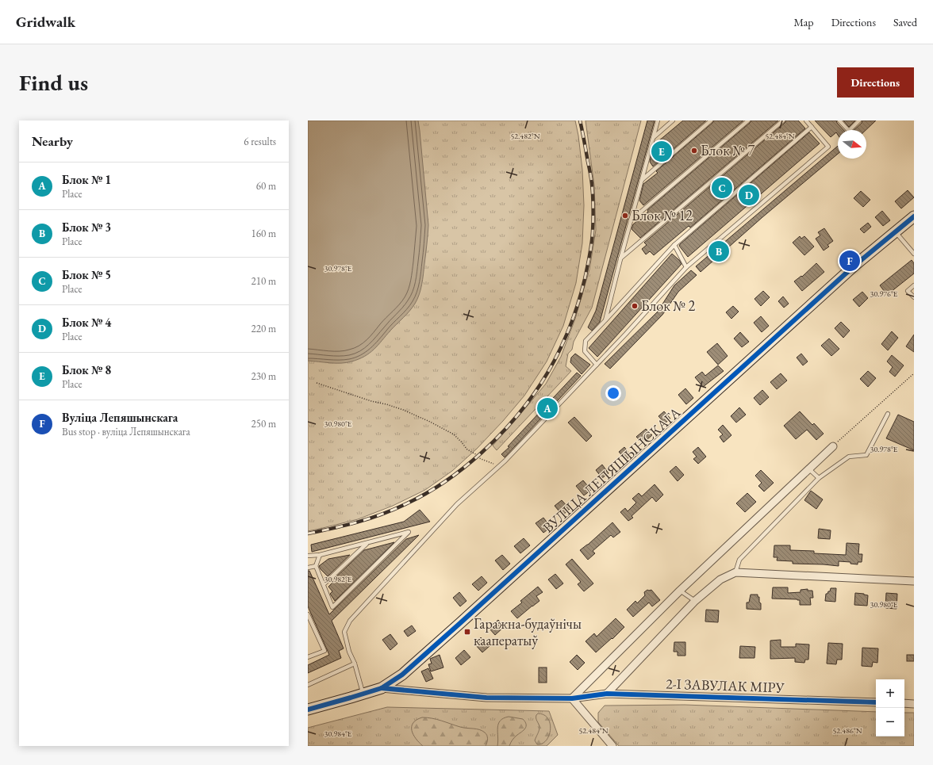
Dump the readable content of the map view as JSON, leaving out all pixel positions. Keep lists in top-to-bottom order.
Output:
{
  "streets": {
    "street": ["ВУЛІЦА ЛЕПЯШЫНСКАГА", "2-І ЗАВУЛАК МІРУ"]
  },
  "crossings": [
    ["ВУЛІЦА ЛЕПЯШЫНСКАГА", "2-І ЗАВУЛАК МІРУ"]
  ],
  "places": {
    "other": ["Блок № 7", "Блок № 12", "Блок № 2"],
    "transit": ["Гаражна-будаўнічы кааператыў"]
  },
  "north": "right",
  "page": {
    "header": "Gridwalk",
    "nav": ["Map", "Directions", "Saved"],
    "buttons": "Directions",
    "title": "Find us",
    "heading": ["Nearby", "6 results"],
    "pins": [
      "E",
      "C",
      "D",
      "B",
      "F",
      "A"
    ],
    "list": [
      {
        "mark": "A",
        "name": "Блок № 1",
        "note": "Place",
        "value": "60 m"
      },
      {
        "mark": "B",
        "name": "Блок № 3",
        "note": "Place",
        "value": "160 m"
      },
      {
        "mark": "C",
        "name": "Блок № 5",
        "note": "Place",
        "value": "210 m"
      },
      {
        "mark": "D",
        "name": "Блок № 4",
        "note": "Place",
        "value": "220 m"
      },
      {
        "mark": "E",
        "name": "Блок № 8",
        "note": "Place",
        "value": "230 m"
      },
      {
        "mark": "F",
        "name": "Вуліца Лепяшынскага",
        "note": "Bus stop · вуліца Лепяшынскага",
        "value": "250 m"
      }
    ],
    "map_buttons": ["+", "−"]
  },
  "coordinates": [
    "52.482°N",
    "52.484°N",
    "30.978°E",
    "30.976°E",
    "30.980°E",
    "30.982°E",
    "52.486°N",
    "30.984°E"
  ]
}
